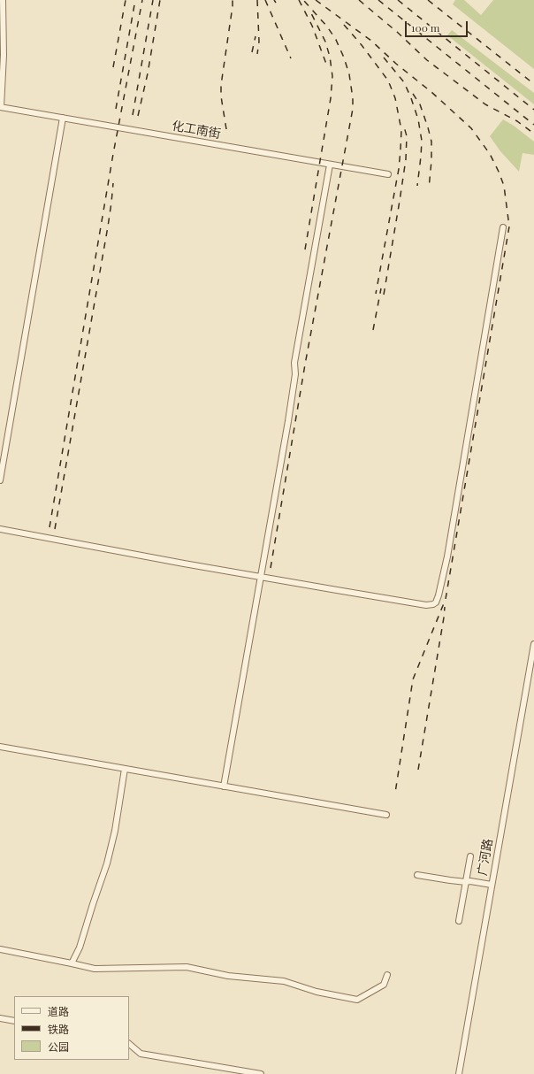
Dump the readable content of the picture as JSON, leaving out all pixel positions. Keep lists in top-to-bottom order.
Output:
{
  "streets": {
    "street": ["化工南街", "广河路"]
  },
  "legend": ["道路", "铁路", "公园"],
  "scale_bar": "100 m"
}
